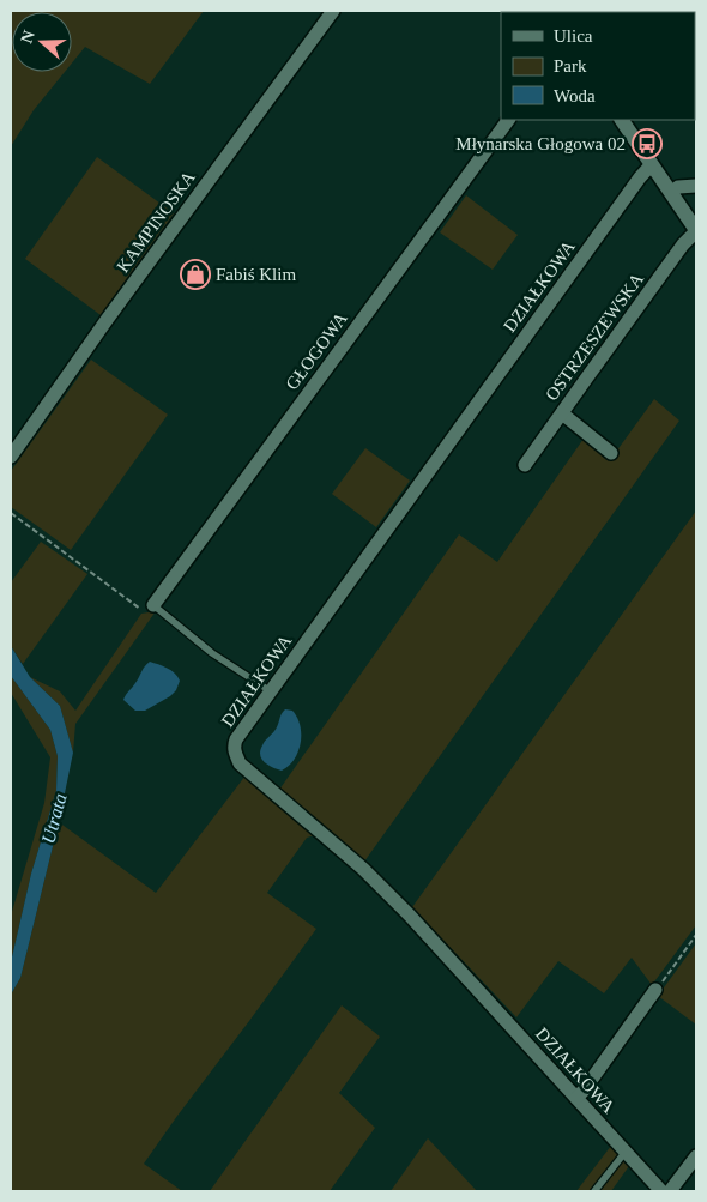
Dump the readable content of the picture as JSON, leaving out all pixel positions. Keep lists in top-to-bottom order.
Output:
{
  "streets": {
    "street": [
      "KAMPINOSKA",
      "DZIAŁKOWA",
      "OSTRZESZEWSKA",
      "GŁOGOWA"
    ]
  },
  "water": ["Utrata"],
  "places": {
    "bus stop": ["Młynarska Głogowa 02"],
    "shop": ["Fabiś Klim"]
  },
  "legend": ["Ulica", "Park", "Woda"],
  "north": "left"
}
